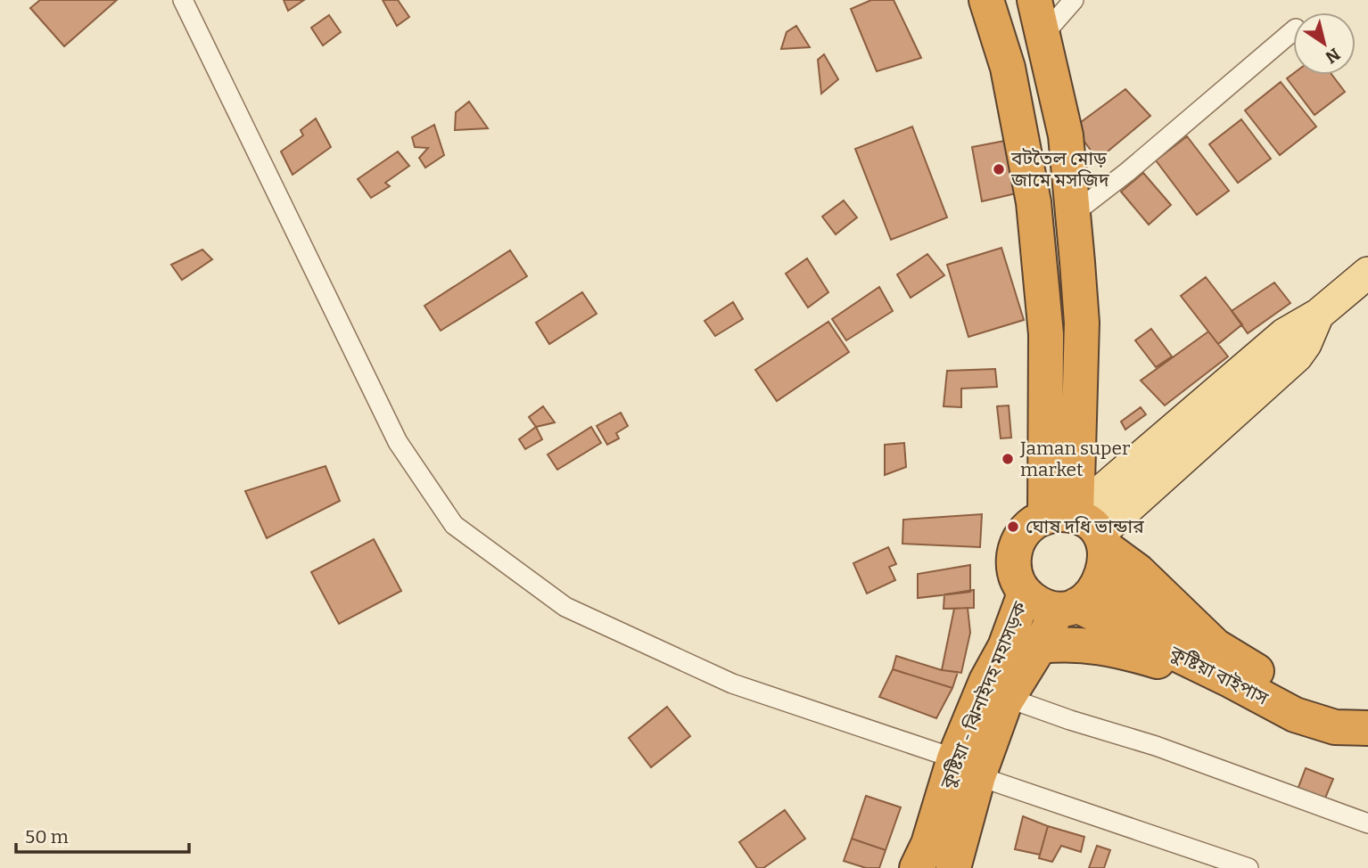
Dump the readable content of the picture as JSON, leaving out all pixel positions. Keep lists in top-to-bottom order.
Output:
{
  "streets": {
    "highway": ["কুষ্টিয়া বাইপাস", "কুষ্টিয়া - ঝিনাইদহ মহাসড়ক"]
  },
  "crossings": [
    ["কুষ্টিয়া বাইপাস", "কুষ্টিয়া - ঝিনাইদহ মহাসড়ক"]
  ],
  "places": ["বটতৈল মোড় জামে মসজিদ", "Jaman super market", "ঘোষ দধি ভান্ডার"],
  "scale_bar": "50 m",
  "north": "bottom right"
}
